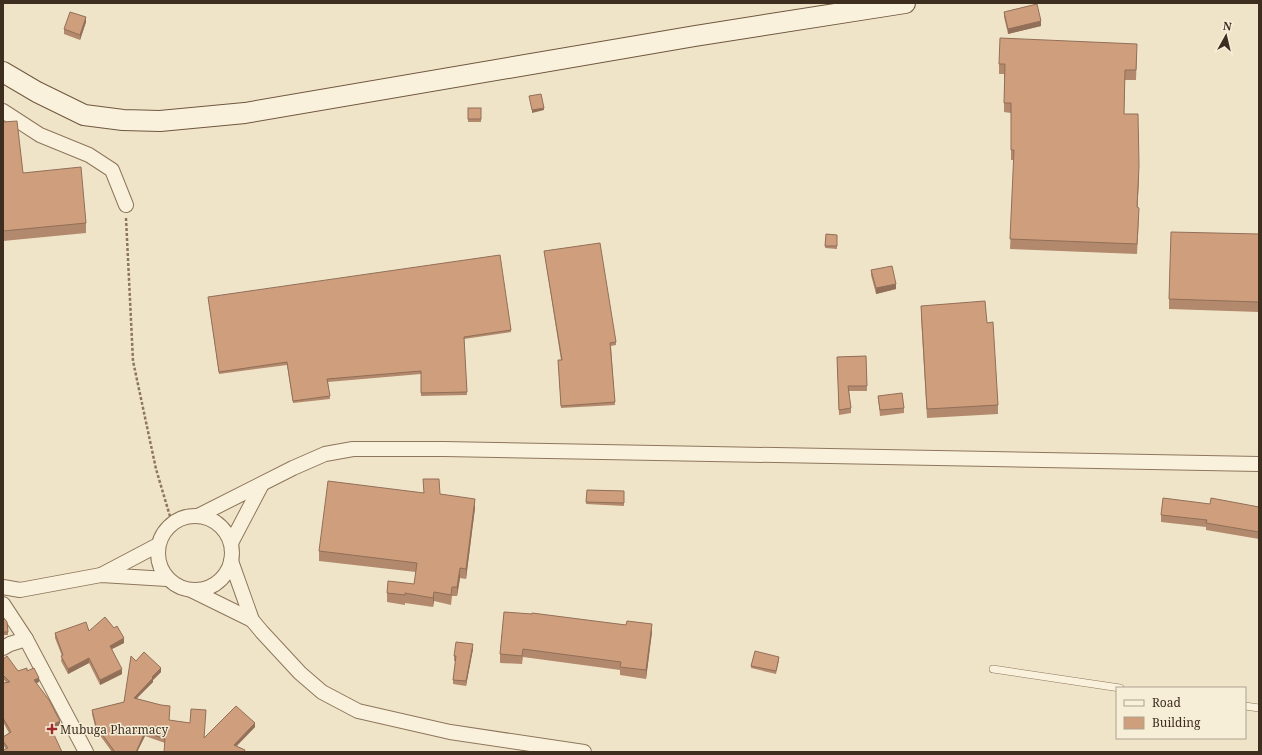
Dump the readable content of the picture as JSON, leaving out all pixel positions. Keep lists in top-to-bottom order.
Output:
{
  "places": {
    "health": ["Mubuga Pharmacy"]
  },
  "legend": ["Road", "Building"],
  "north": "top"
}
